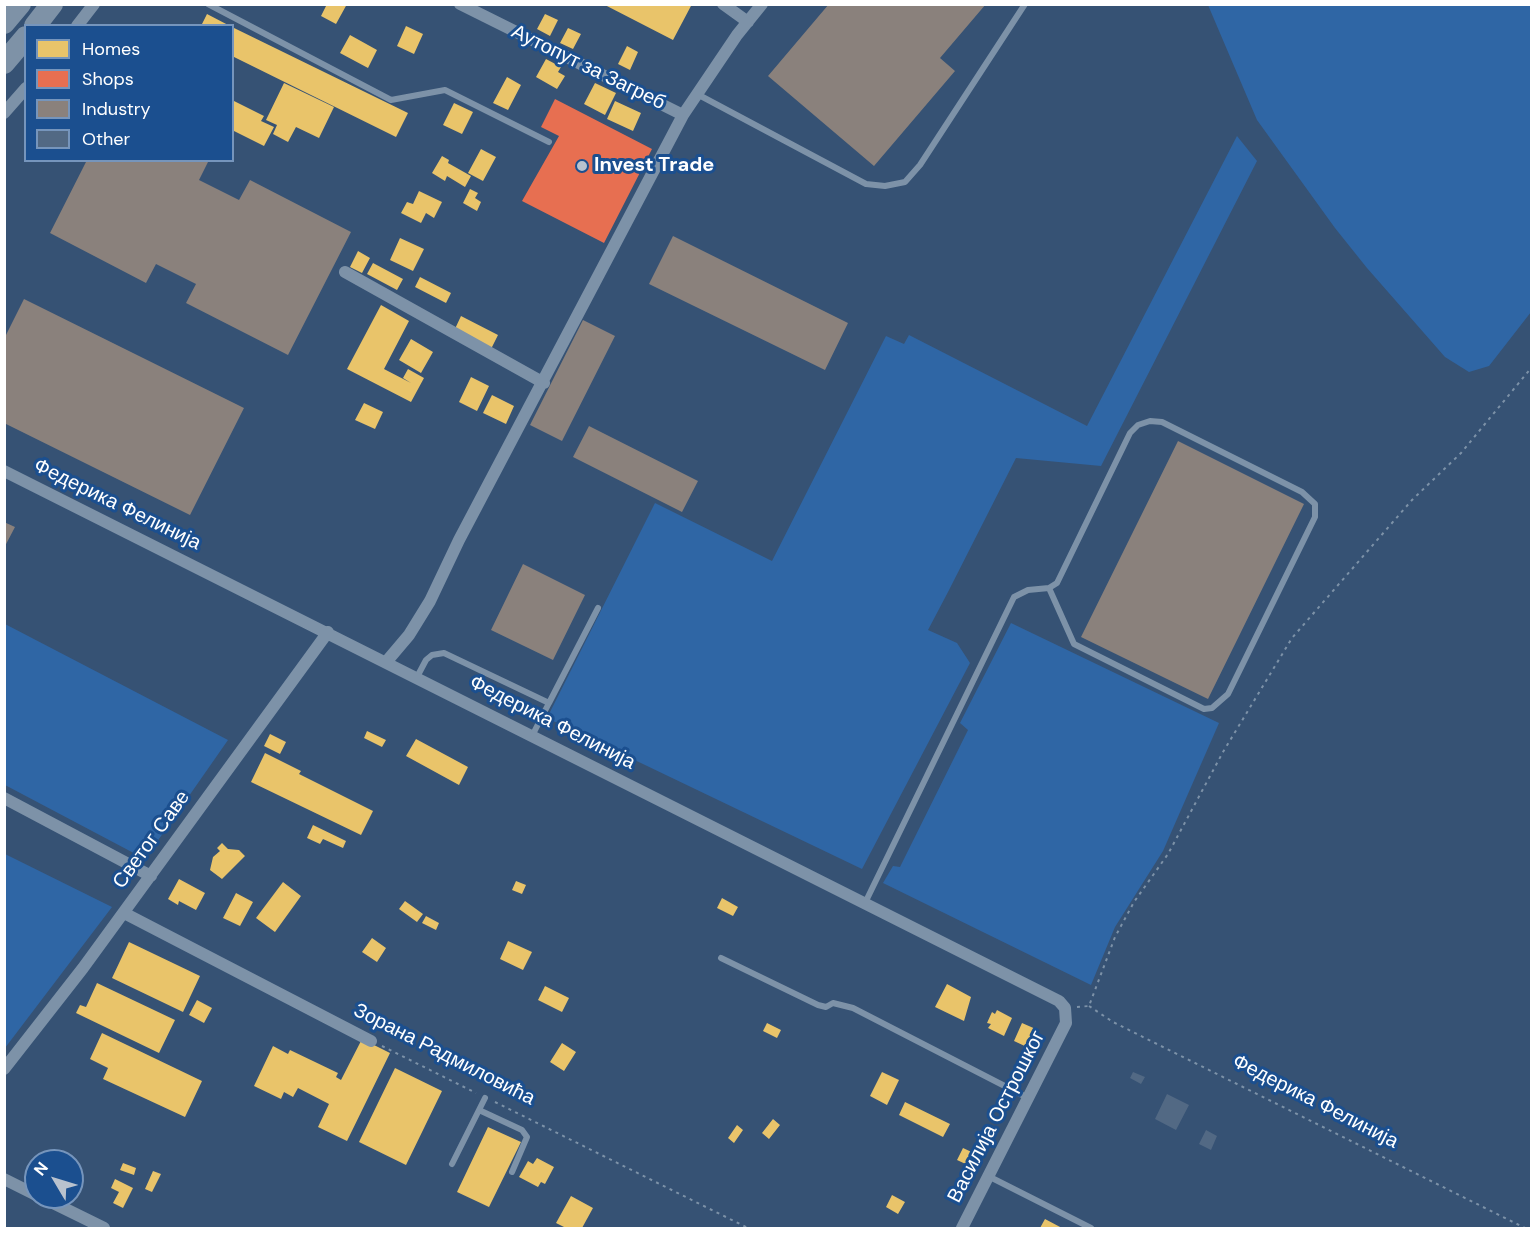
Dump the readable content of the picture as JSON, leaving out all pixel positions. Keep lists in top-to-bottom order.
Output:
{
  "streets": {
    "street": [
      "Аутопут за Загреб",
      "Федерика Фелинија",
      "Светог Саве",
      "Зорана Радмиловића",
      "Василија Острошког"
    ]
  },
  "crossings": [
    ["Федерика Фелинија", "Светог Саве"],
    ["Федерика Фелинија", "Василија Острошког"],
    ["Светог Саве", "Зорана Радмиловића"]
  ],
  "places": ["Invest Trade"],
  "legend": [
    "Homes",
    "Shops",
    "Industry",
    "Other"
  ],
  "north": "top left"
}
